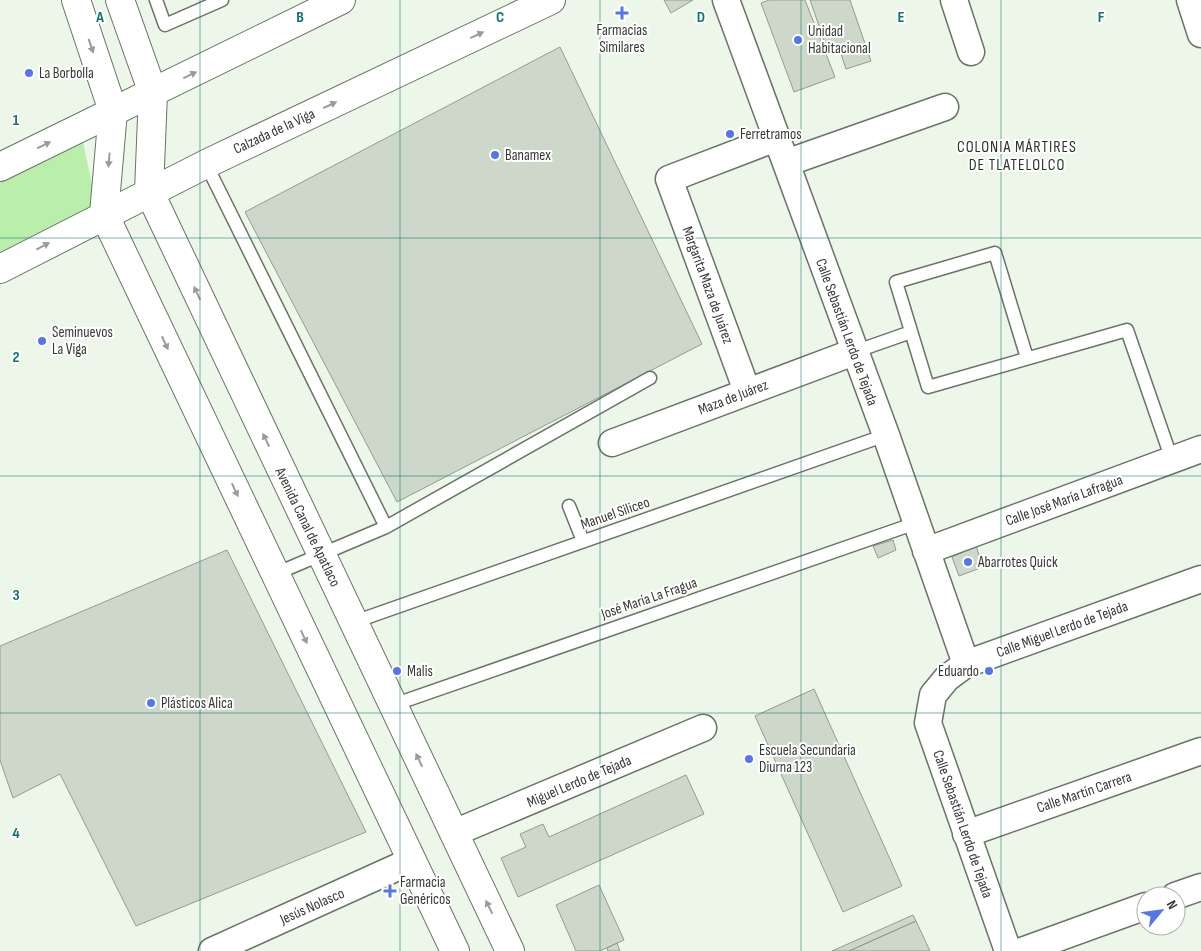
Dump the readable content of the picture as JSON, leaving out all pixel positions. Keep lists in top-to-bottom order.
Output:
{
  "streets": {
    "street": [
      "Calzada de la Viga",
      "Margarita Maza de Juárez",
      "Calle Sebastián Lerdo de Tejada",
      "Maza de Juárez",
      "Calle José María Lafragua",
      "Avenida Canal de Apatlaco",
      "Calle Miguel Lerdo de Tejada",
      "Miguel Lerdo de Tejada",
      "Calle Martín Carrera",
      "Jesús Nolasco"
    ],
    "lane": ["Manuel Siliceo", "José María La Fragua"]
  },
  "crossings": [
    ["Calzada de la Viga", "Avenida Canal de Apatlaco"],
    ["Margarita Maza de Juárez", "Calle Sebastián Lerdo de Tejada"],
    ["Margarita Maza de Juárez", "Maza de Juárez"],
    ["Calle Sebastián Lerdo de Tejada", "Maza de Juárez"],
    ["Calle Sebastián Lerdo de Tejada", "Calle José María Lafragua"],
    ["Calle Sebastián Lerdo de Tejada", "Manuel Siliceo"],
    ["Calle Sebastián Lerdo de Tejada", "José María La Fragua"],
    ["Calle Sebastián Lerdo de Tejada", "Calle Miguel Lerdo de Tejada"],
    ["Calle Sebastián Lerdo de Tejada", "Calle Martín Carrera"],
    ["Manuel Siliceo", "Avenida Canal de Apatlaco"],
    ["Avenida Canal de Apatlaco", "José María La Fragua"],
    ["Avenida Canal de Apatlaco", "Miguel Lerdo de Tejada"]
  ],
  "districts": ["COLONIA MÁRTIRES DE TLATELOLCO"],
  "places": {
    "health": ["Farmacias Similares", "Farmacia Genéricos"],
    "other": [
      "Unidad Habitacional",
      "La Borbolla",
      "Ferretramos",
      "Banamex",
      "Seminuevos La Viga",
      "Abarrotes Quick",
      "Malis",
      "Eduardo",
      "Plásticos Alica",
      "Escuela Secundaria Diurna 123"
    ]
  },
  "north": "top right",
  "grid": {
    "columns": [
      "A",
      "B",
      "C",
      "D",
      "E",
      "F"
    ],
    "rows": [
      "1",
      "2",
      "3",
      "4"
    ]
  }
}
